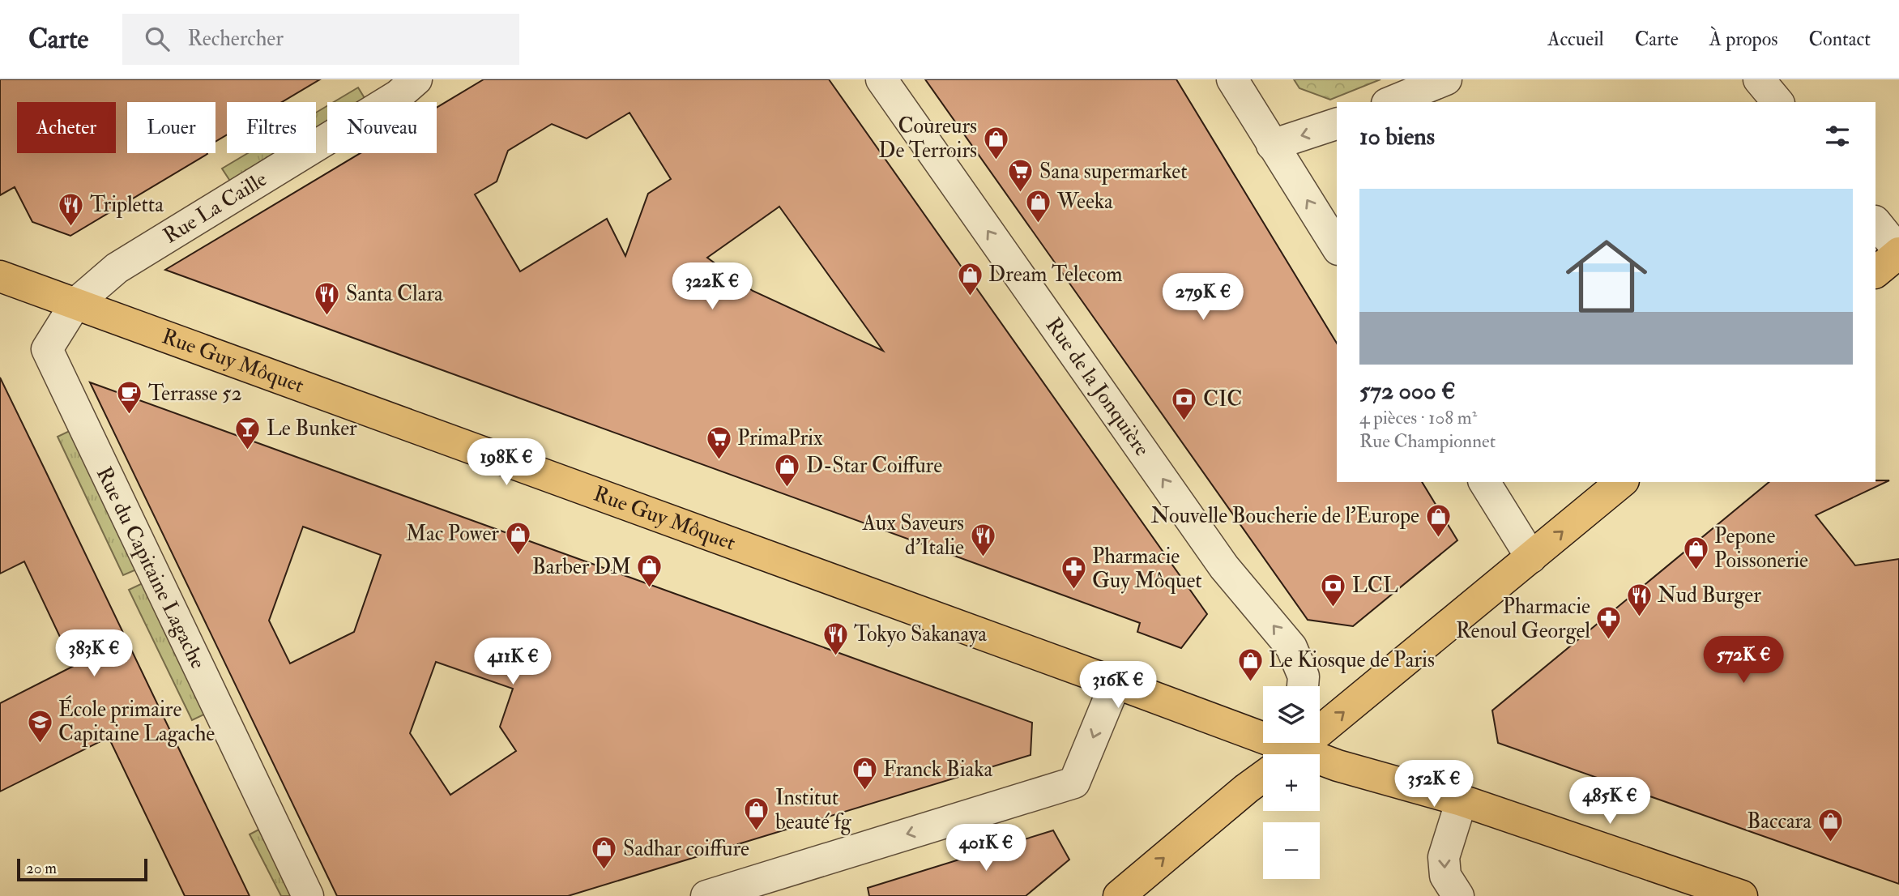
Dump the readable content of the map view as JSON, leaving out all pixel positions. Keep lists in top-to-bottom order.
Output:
{
  "streets": {
    "main road": ["Rue Guy Môquet"],
    "street": ["Rue La Caille", "Rue de la Jonquière", "Rue du Capitaine Lagache"]
  },
  "crossings": [
    ["Rue La Caille", "Rue Guy Môquet"],
    ["Rue La Caille", "Rue du Capitaine Lagache"],
    ["Rue Guy Môquet", "Rue du Capitaine Lagache"]
  ],
  "one_way": ["Rue de la Jonquière"],
  "places": {
    "shop": [
      "Coureurs De Terroirs",
      "Weeka",
      "Dream Telecom",
      "D-Star Coiffure",
      "Nouvelle Boucherie de l'Europe",
      "Mac Power",
      "Pepone Poissonerie",
      "Barber DM",
      "Le Kiosque de Paris",
      "Franck Biaka",
      "Institut beauté fg",
      "Baccara",
      "Sadhar coiffure"
    ],
    "supermarket": ["Sana supermarket", "PrimaPrix"],
    "restaurant": [
      "Tripletta",
      "Santa Clara",
      "Aux Saveurs d'Italie",
      "Nud Burger",
      "Tokyo Sakanaya"
    ],
    "cafe": ["Terrasse 52"],
    "bank": ["CIC", "LCL"],
    "bar": ["Le Bunker"],
    "pharmacy": ["Pharmacie Guy Môquet", "Pharmacie Renoul Georgel"],
    "school or university": ["École primaire Capitaine Lagache"]
  },
  "scale_bar": "20 m",
  "page": {
    "header": "Carte",
    "search": "Rechercher",
    "nav": [
      "Accueil",
      "Carte",
      "À propos",
      "Contact"
    ],
    "chip": [
      "Acheter",
      "Louer",
      "Filtres",
      "Nouveau"
    ],
    "heading": "10 biens",
    "list": [
      {
        "name": "572 000 €",
        "note": "4 pièces · 108 m² · Rue Championnet"
      }
    ],
    "price": [
      "322K €",
      "279K €",
      "198K €",
      "383K €",
      "572K €",
      "411K €",
      "316K €",
      "352K €",
      "485K €",
      "401K €"
    ],
    "map_buttons": ["+", "−"],
    "scale": "20 m"
  }
}
